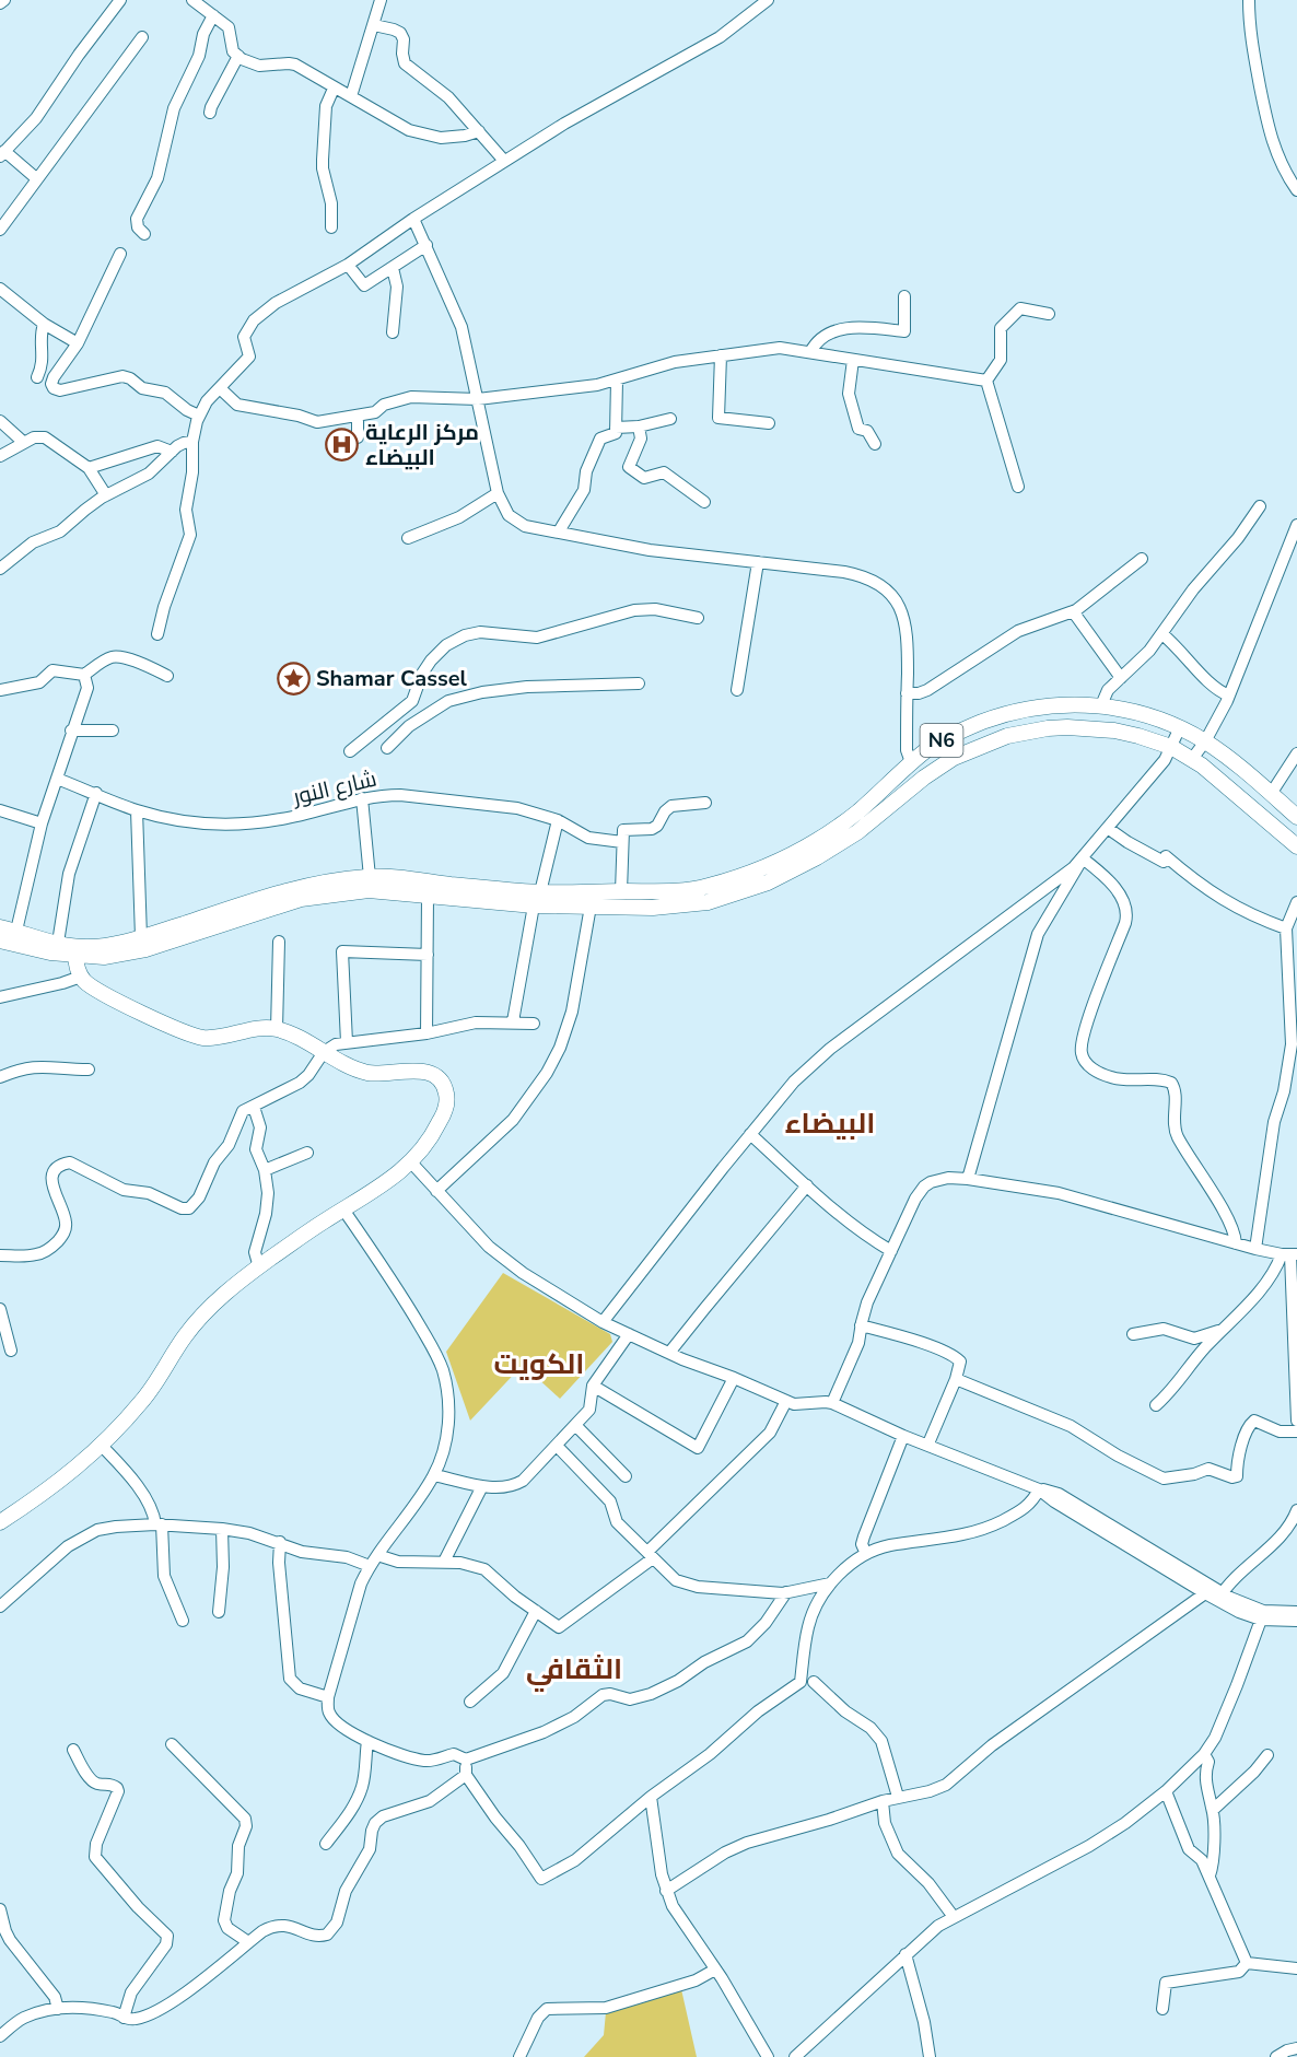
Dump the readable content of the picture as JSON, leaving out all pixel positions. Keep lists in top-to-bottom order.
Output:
{
  "streets": {
    "main road": ["N6"],
    "street": ["شارع النور"]
  },
  "districts": ["البيضاء", "الكويت", "الثقافي"],
  "places": {
    "hospital": ["مركز الرعاية البيضاء"],
    "place": ["Shamar Cassel"]
  }
}
